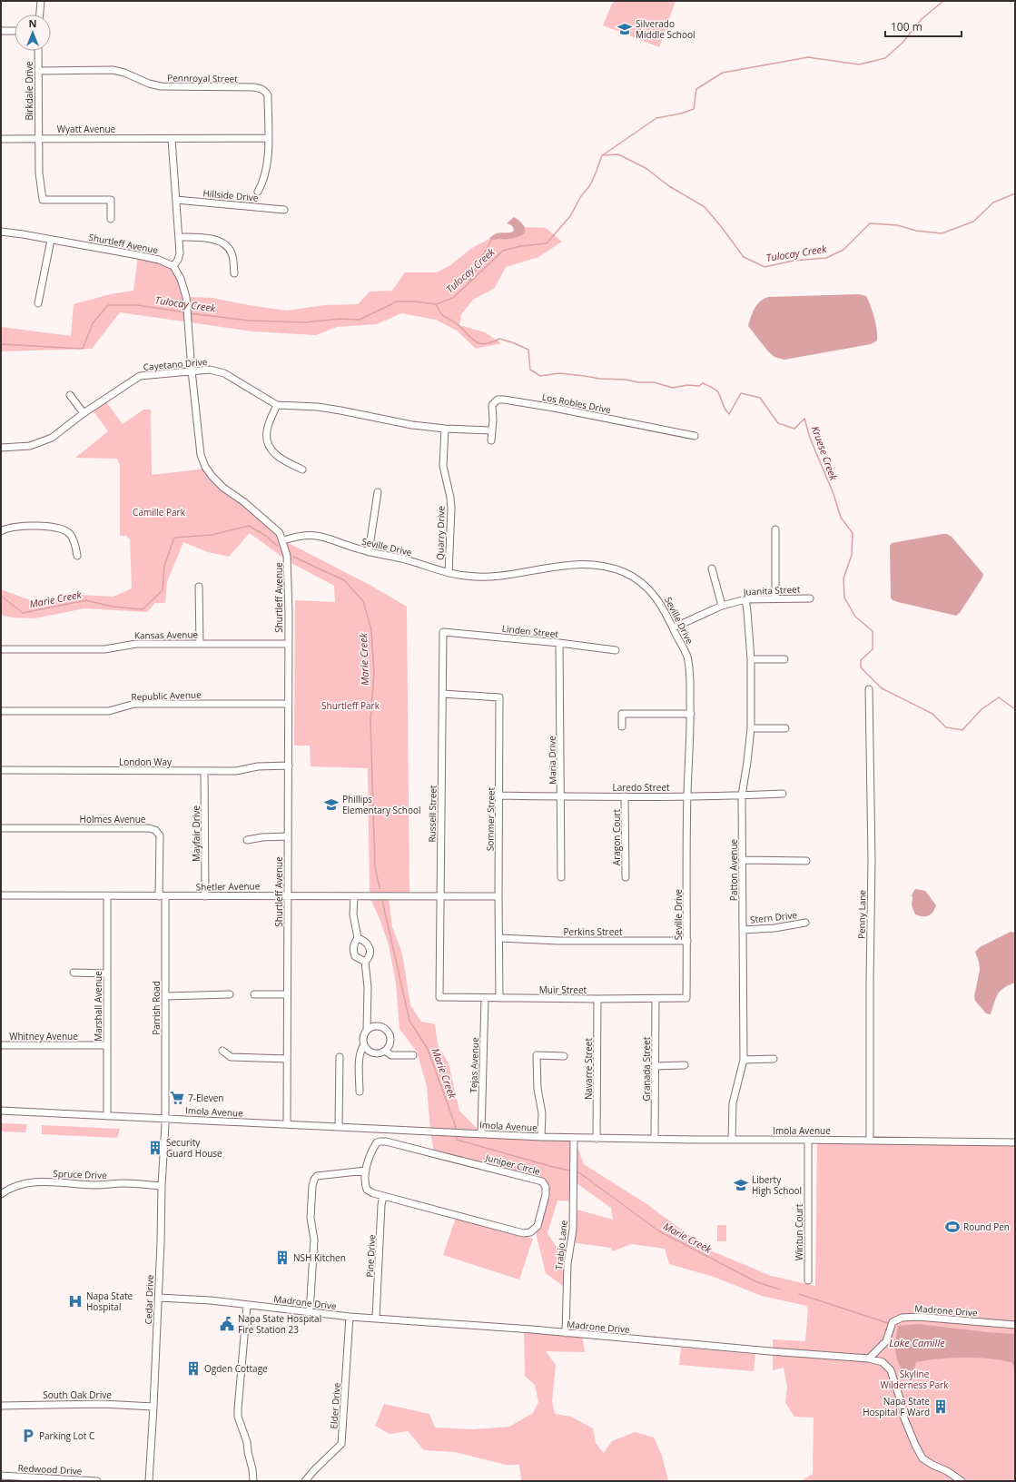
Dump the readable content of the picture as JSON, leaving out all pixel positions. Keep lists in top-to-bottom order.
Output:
{
  "streets": {
    "street": [
      "Pennroyal Street",
      "Birkdale Drive",
      "Wyatt Avenue",
      "Hillside Drive",
      "Shurtleff Avenue",
      "Cayetano Drive",
      "Los Robles Drive",
      "Quarry Drive",
      "Seville Drive",
      "Juanita Street",
      "Linden Street",
      "Kansas Avenue",
      "Republic Avenue",
      "Maria Drive",
      "London Way",
      "Laredo Street",
      "Russell Street",
      "Holmes Avenue",
      "Sommer Street",
      "Mayfair Drive",
      "Aragon Court",
      "Patton Avenue",
      "Shetler Avenue",
      "Penny Lane",
      "Stern Drive",
      "Perkins Street",
      "Muir Street",
      "Marshall Avenue",
      "Parrish Road",
      "Whitney Avenue",
      "Tejas Avenue",
      "Navarre Street",
      "Granada Street",
      "Imola Avenue",
      "Juniper Circle",
      "Spruce Drive",
      "Wintun Court",
      "Trabjo Lane",
      "Pine Drive",
      "Cedar Drive",
      "Madrone Drive",
      "South Oak Drive",
      "Elder Drive",
      "Redwood Drive"
    ]
  },
  "crossings": [
    ["Pennroyal Street", "Birkdale Drive"],
    ["Pennroyal Street", "Wyatt Avenue"],
    ["Birkdale Drive", "Wyatt Avenue"],
    ["Shurtleff Avenue", "Cayetano Drive"],
    ["Shurtleff Avenue", "Seville Drive"],
    ["Shurtleff Avenue", "Kansas Avenue"],
    ["Shurtleff Avenue", "Republic Avenue"],
    ["Shurtleff Avenue", "London Way"],
    ["Shurtleff Avenue", "Shetler Avenue"],
    ["Shurtleff Avenue", "Imola Avenue"],
    ["Cayetano Drive", "Los Robles Drive"],
    ["Cayetano Drive", "Quarry Drive"],
    ["Quarry Drive", "Seville Drive"],
    ["Seville Drive", "Juanita Street"],
    ["Seville Drive", "Laredo Street"],
    ["Seville Drive", "Perkins Street"],
    ["Seville Drive", "Muir Street"],
    ["Juanita Street", "Patton Avenue"],
    ["Linden Street", "Maria Drive"],
    ["Linden Street", "Russell Street"],
    ["Maria Drive", "Laredo Street"],
    ["London Way", "Mayfair Drive"],
    ["Laredo Street", "Sommer Street"],
    ["Laredo Street", "Aragon Court"],
    ["Laredo Street", "Patton Avenue"],
    ["Russell Street", "Sommer Street"],
    ["Russell Street", "Shetler Avenue"],
    ["Russell Street", "Muir Street"],
    ["Holmes Avenue", "Shetler Avenue"],
    ["Holmes Avenue", "Parrish Road"],
    ["Sommer Street", "Shetler Avenue"],
    ["Sommer Street", "Perkins Street"],
    ["Sommer Street", "Muir Street"],
    ["Mayfair Drive", "Shetler Avenue"],
    ["Patton Avenue", "Stern Drive"],
    ["Patton Avenue", "Imola Avenue"],
    ["Shetler Avenue", "Marshall Avenue"],
    ["Shetler Avenue", "Parrish Road"],
    ["Penny Lane", "Imola Avenue"],
    ["Muir Street", "Tejas Avenue"],
    ["Muir Street", "Navarre Street"],
    ["Muir Street", "Granada Street"],
    ["Marshall Avenue", "Whitney Avenue"],
    ["Marshall Avenue", "Imola Avenue"],
    ["Parrish Road", "Imola Avenue"],
    ["Parrish Road", "Cedar Drive"],
    ["Tejas Avenue", "Imola Avenue"],
    ["Navarre Street", "Imola Avenue"],
    ["Granada Street", "Imola Avenue"],
    ["Imola Avenue", "Wintun Court"],
    ["Imola Avenue", "Trabjo Lane"],
    ["Imola Avenue", "Cedar Drive"],
    ["Juniper Circle", "Pine Drive"],
    ["Spruce Drive", "Cedar Drive"],
    ["Trabjo Lane", "Madrone Drive"],
    ["Pine Drive", "Madrone Drive"],
    ["Cedar Drive", "Madrone Drive"],
    ["Cedar Drive", "South Oak Drive"],
    ["Madrone Drive", "Elder Drive"]
  ],
  "water": [
    "Tulocay Creek",
    "Kruese Creek",
    "Marie Creek",
    "Lake Camille"
  ],
  "parks": ["Camille Park", "Shurtleff Park", "Skyline Wilderness Park"],
  "places": {
    "school or university": ["Silverado Middle School", "Phillips Elementary School", "Liberty High School"],
    "supermarket": ["7-Eleven"],
    "building": [
      "Security Guard House",
      "NSH Kitchen",
      "Ogden Cottage",
      "Napa State Hospital F Ward"
    ],
    "sports": ["Round Pen"],
    "hospital": ["Napa State Hospital"],
    "public building": ["Napa State Hospital Fire Station 23"],
    "parking": ["Parking Lot C"]
  },
  "scale_bar": "100 m",
  "north": "top"
}
